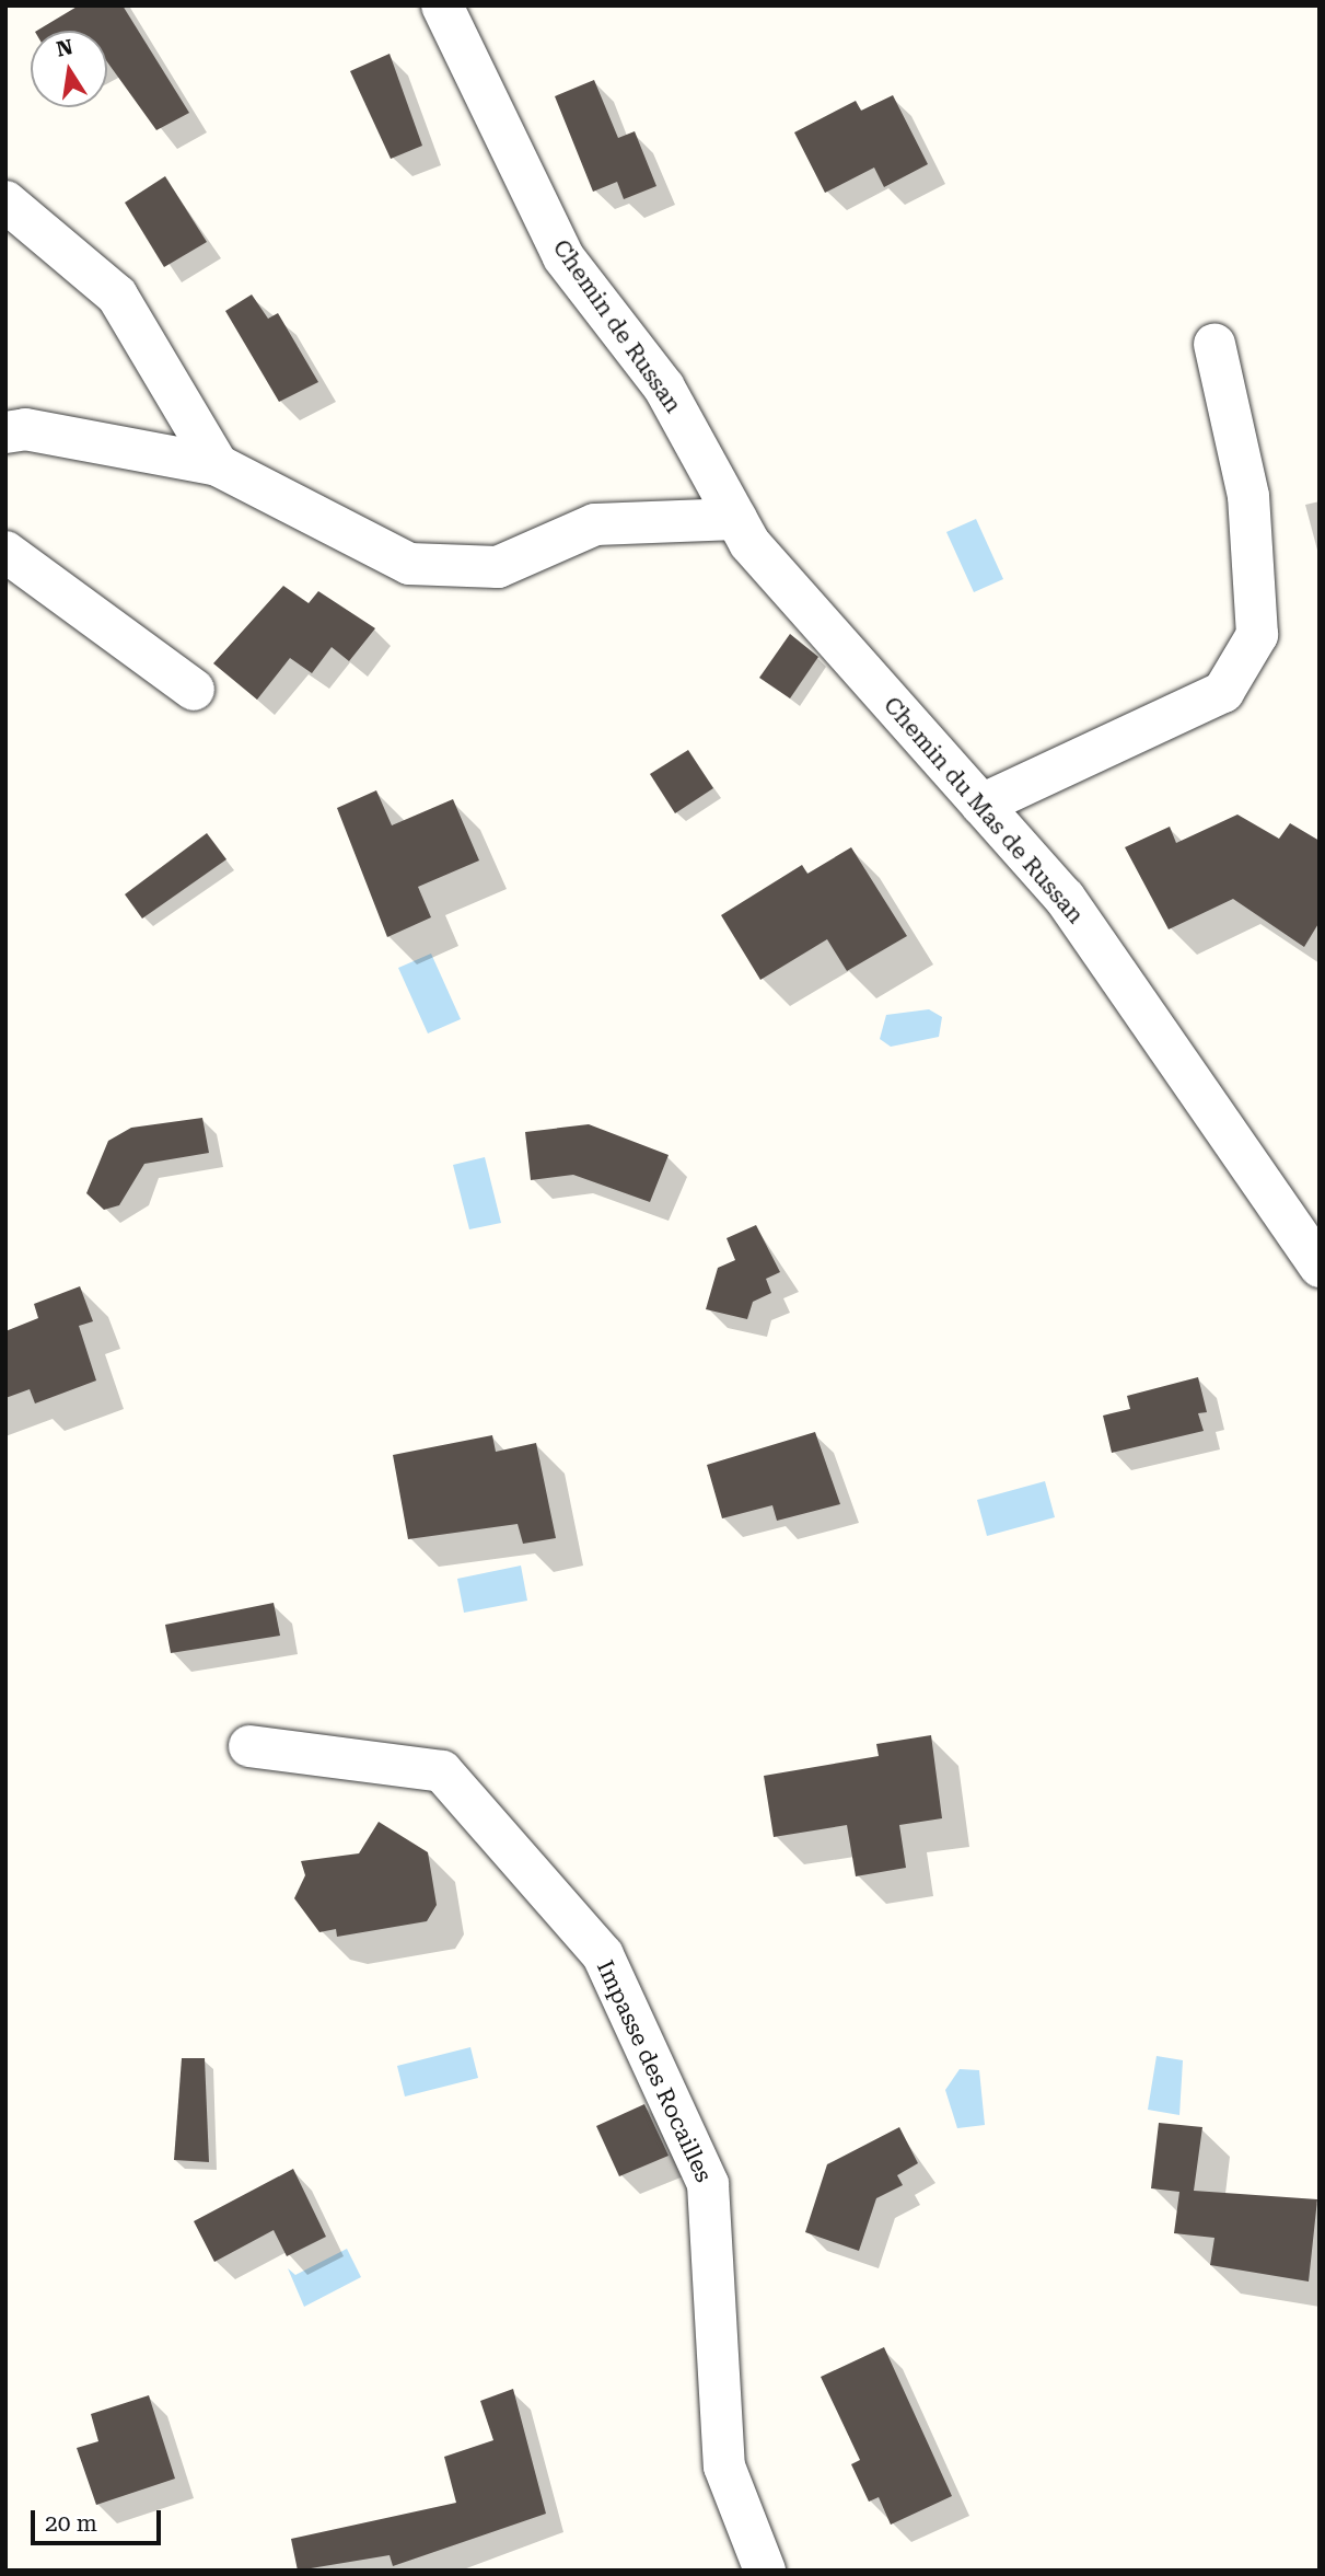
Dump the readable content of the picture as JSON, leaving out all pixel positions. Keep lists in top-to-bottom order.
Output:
{
  "streets": {
    "street": ["Chemin de Russan", "Chemin du Mas de Russan", "Impasse des Rocailles"]
  },
  "crossings": [
    ["Chemin de Russan", "Chemin du Mas de Russan"]
  ],
  "scale_bar": "20 m",
  "north": "top"
}
